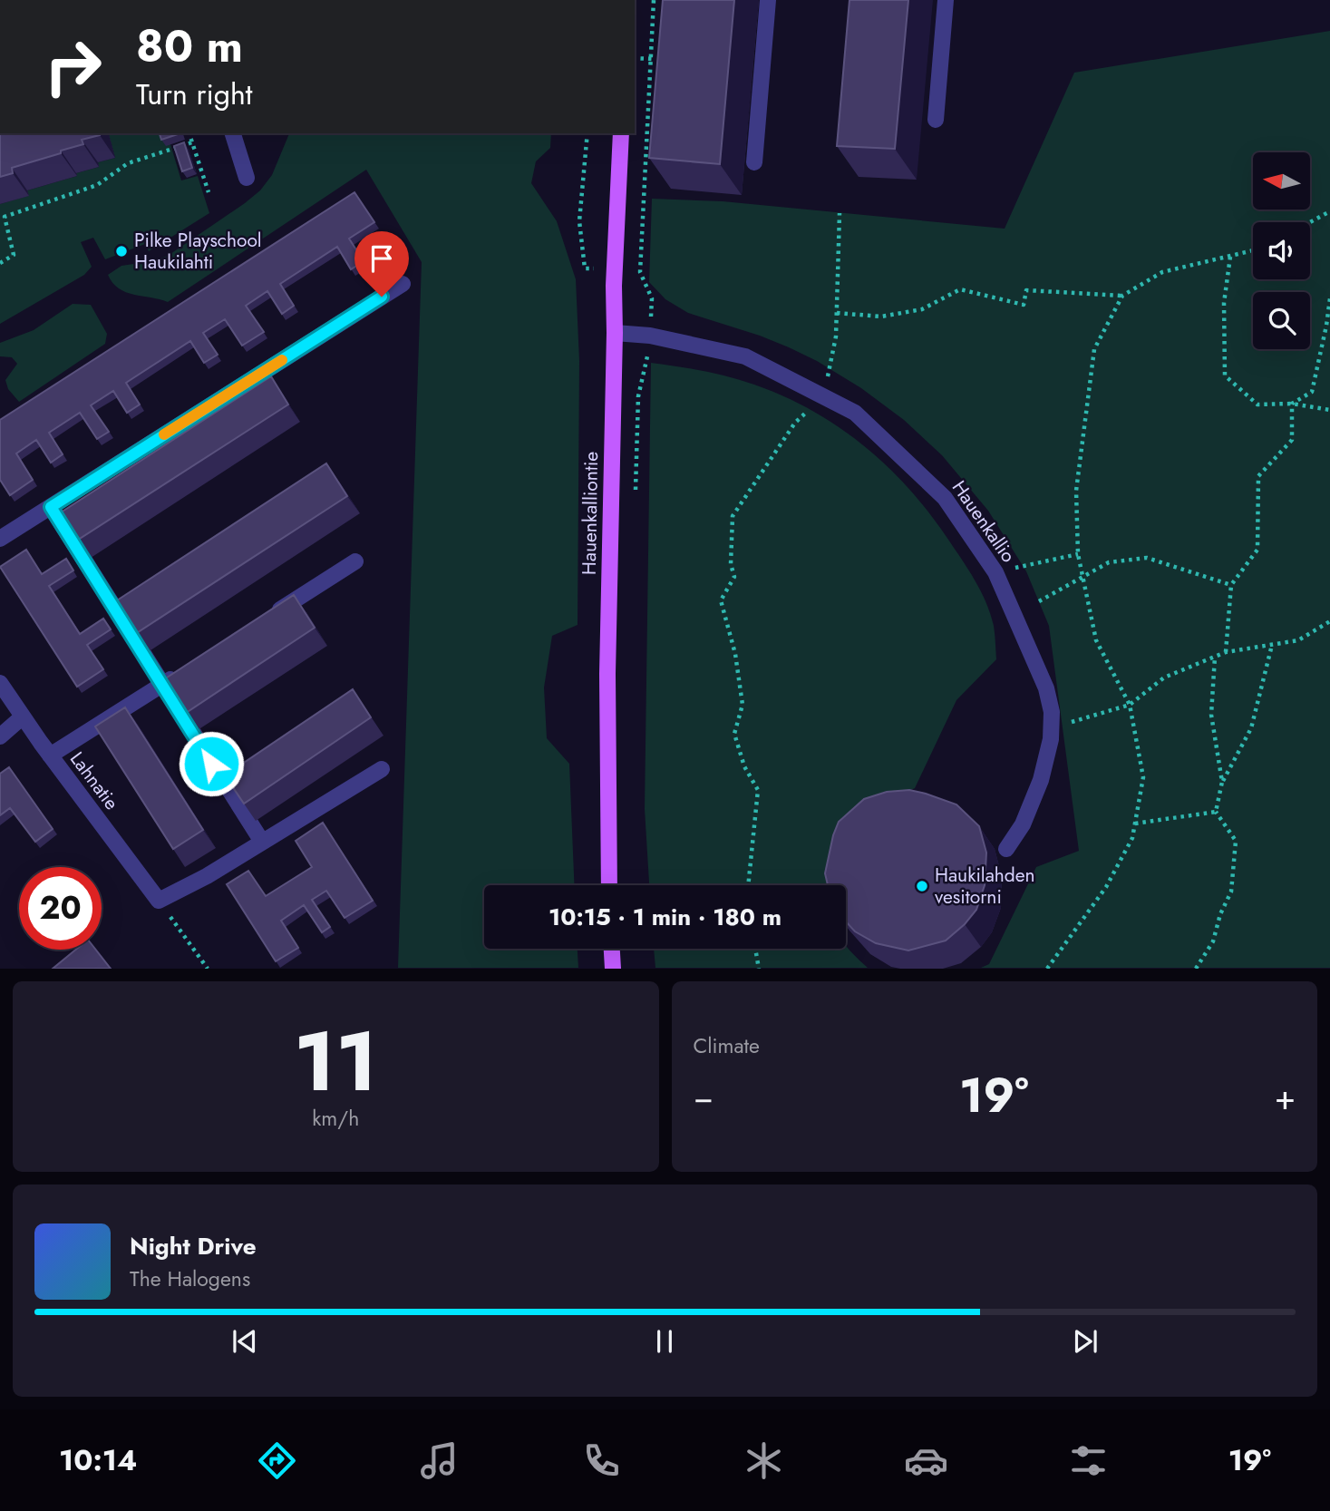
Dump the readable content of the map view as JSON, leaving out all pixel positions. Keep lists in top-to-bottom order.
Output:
{
  "streets": {
    "main road": ["Hauenkalliontie"],
    "street": ["Hauenkallio", "Lahnatie"]
  },
  "crossings": [
    ["Hauenkalliontie", "Hauenkallio"]
  ],
  "places": ["Pilke Playschool Haukilahti", "Haukilahden vesitorni"],
  "north": "left",
  "page": {
    "turn": ["80 m", "Turn right"],
    "limit": "20",
    "trip": "10:15 · 1 min · 180 m",
    "tile": [
      ["11", "km/h"],
      "Climate"
    ],
    "heat": ["−", "19°", "+"],
    "song": ["Night Drive", "The Halogens"],
    "tabs": ["10:14", "19°"]
  }
}
